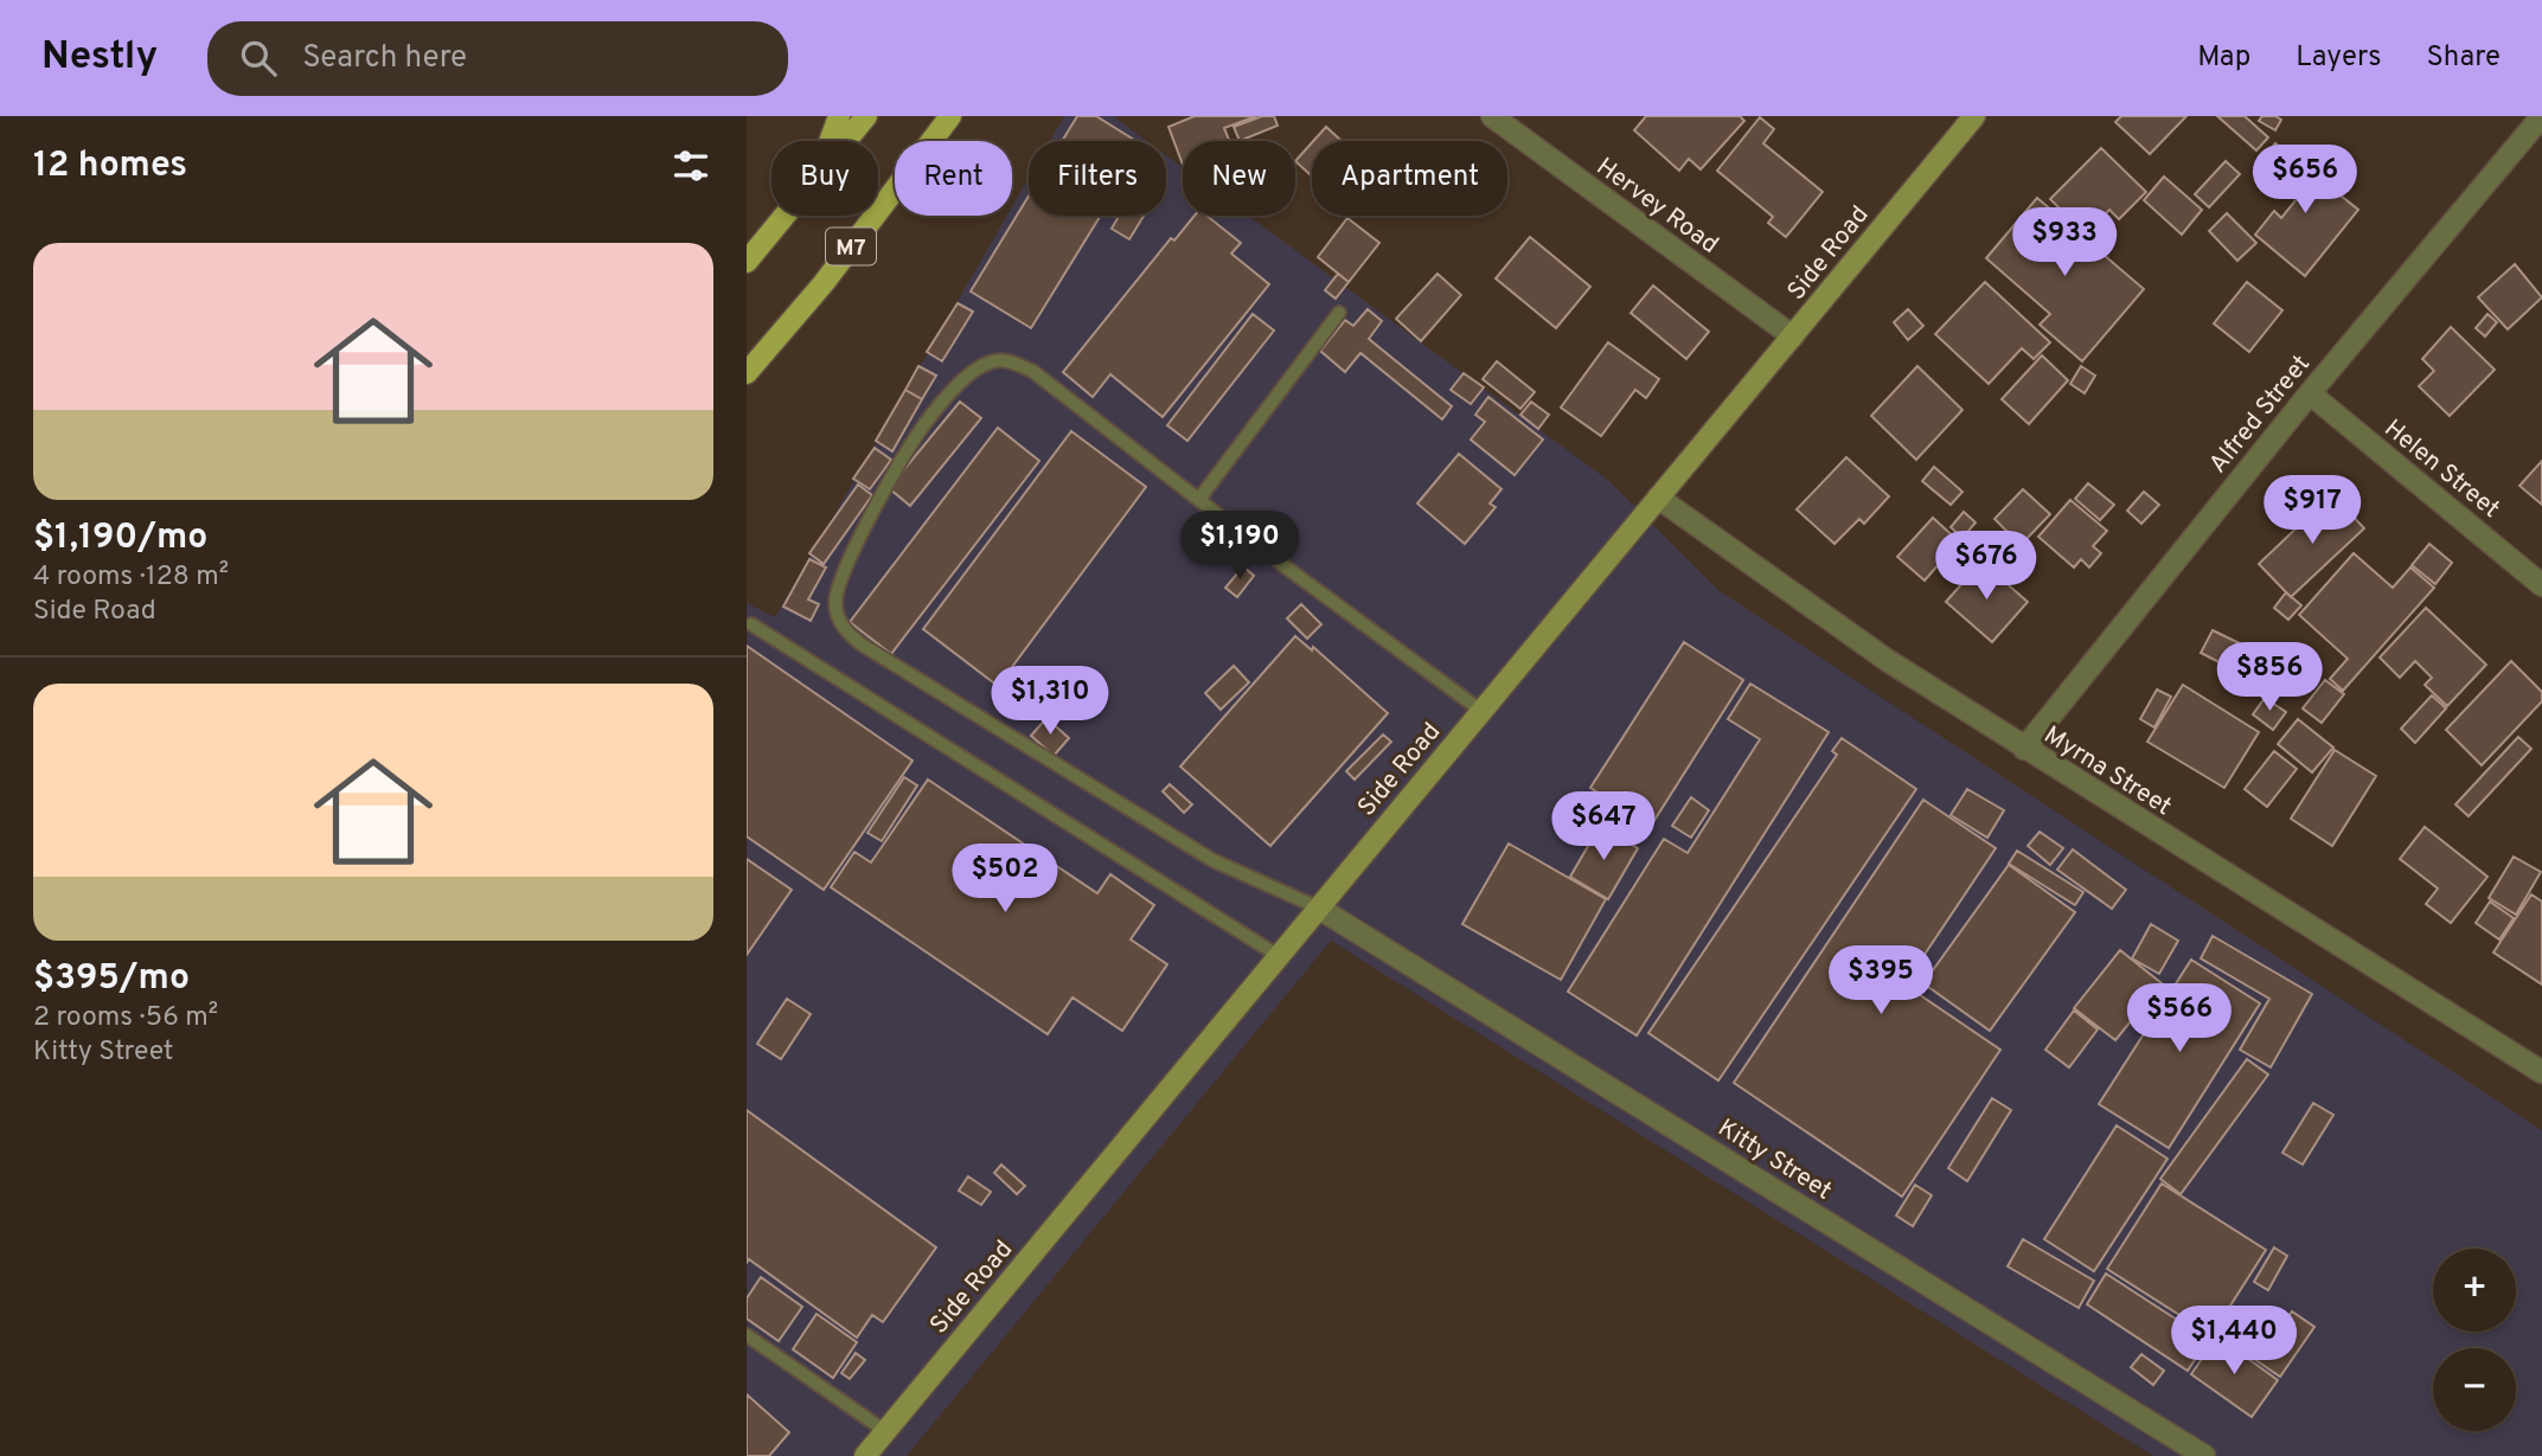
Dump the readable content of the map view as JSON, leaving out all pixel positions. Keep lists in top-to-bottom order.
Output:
{
  "streets": {
    "main road": ["M7"],
    "street": [
      "Hervey Road",
      "Side Road",
      "Alfred Street",
      "Helen Street",
      "Myrna Street",
      "Kitty Street"
    ]
  },
  "crossings": [
    ["Hervey Road", "Side Road"],
    ["Side Road", "Myrna Street"],
    ["Side Road", "Kitty Street"],
    ["Alfred Street", "Helen Street"],
    ["Alfred Street", "Myrna Street"]
  ],
  "page": {
    "header": "Nestly",
    "search": "Search here",
    "nav": ["Map", "Layers", "Share"],
    "heading": "12 homes",
    "chip": [
      "Buy",
      "Rent",
      "Filters",
      "New",
      "Apartment"
    ],
    "price": [
      "$656",
      "$933",
      "$917",
      "$1,190",
      "$676",
      "$856",
      "$1,310",
      "$647",
      "$502",
      "$395",
      "$566",
      "$1,440"
    ],
    "list": [
      {
        "name": "$1,190/mo",
        "note": "4 rooms · 128 m² · Side Road"
      },
      {
        "name": "$395/mo",
        "note": "2 rooms · 56 m² · Kitty Street"
      }
    ],
    "map_buttons": ["+", "−"]
  }
}
